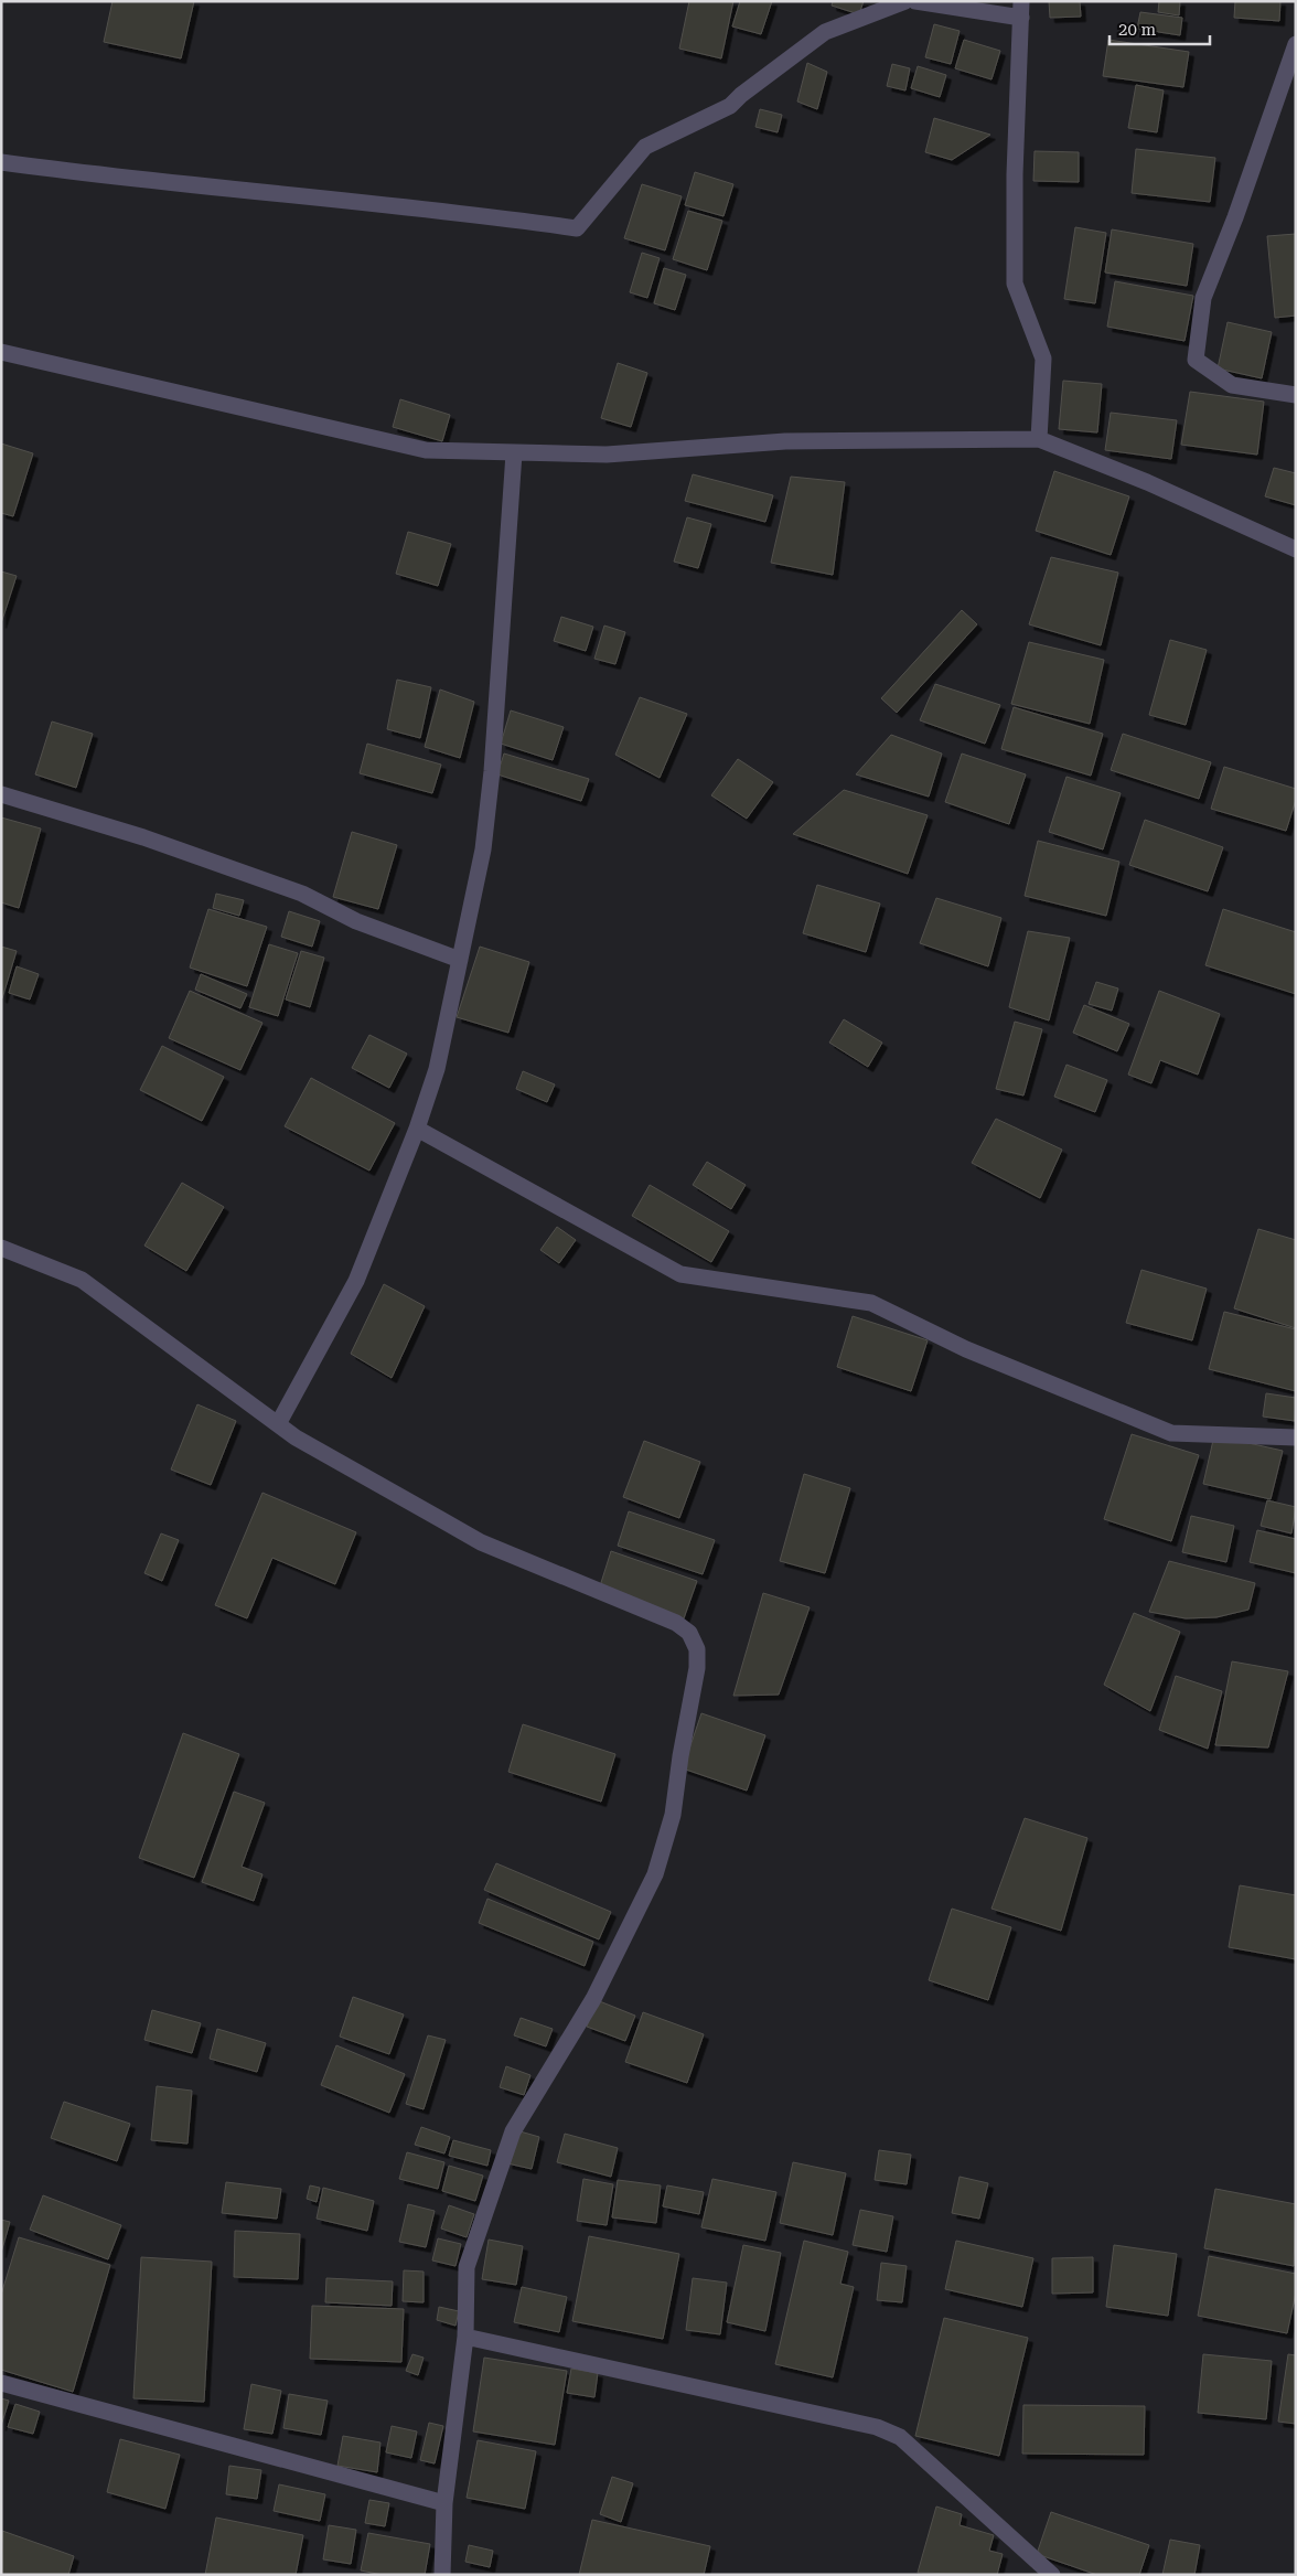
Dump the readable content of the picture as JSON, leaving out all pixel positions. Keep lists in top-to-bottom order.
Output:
{
  "scale_bar": "20 m"
}
